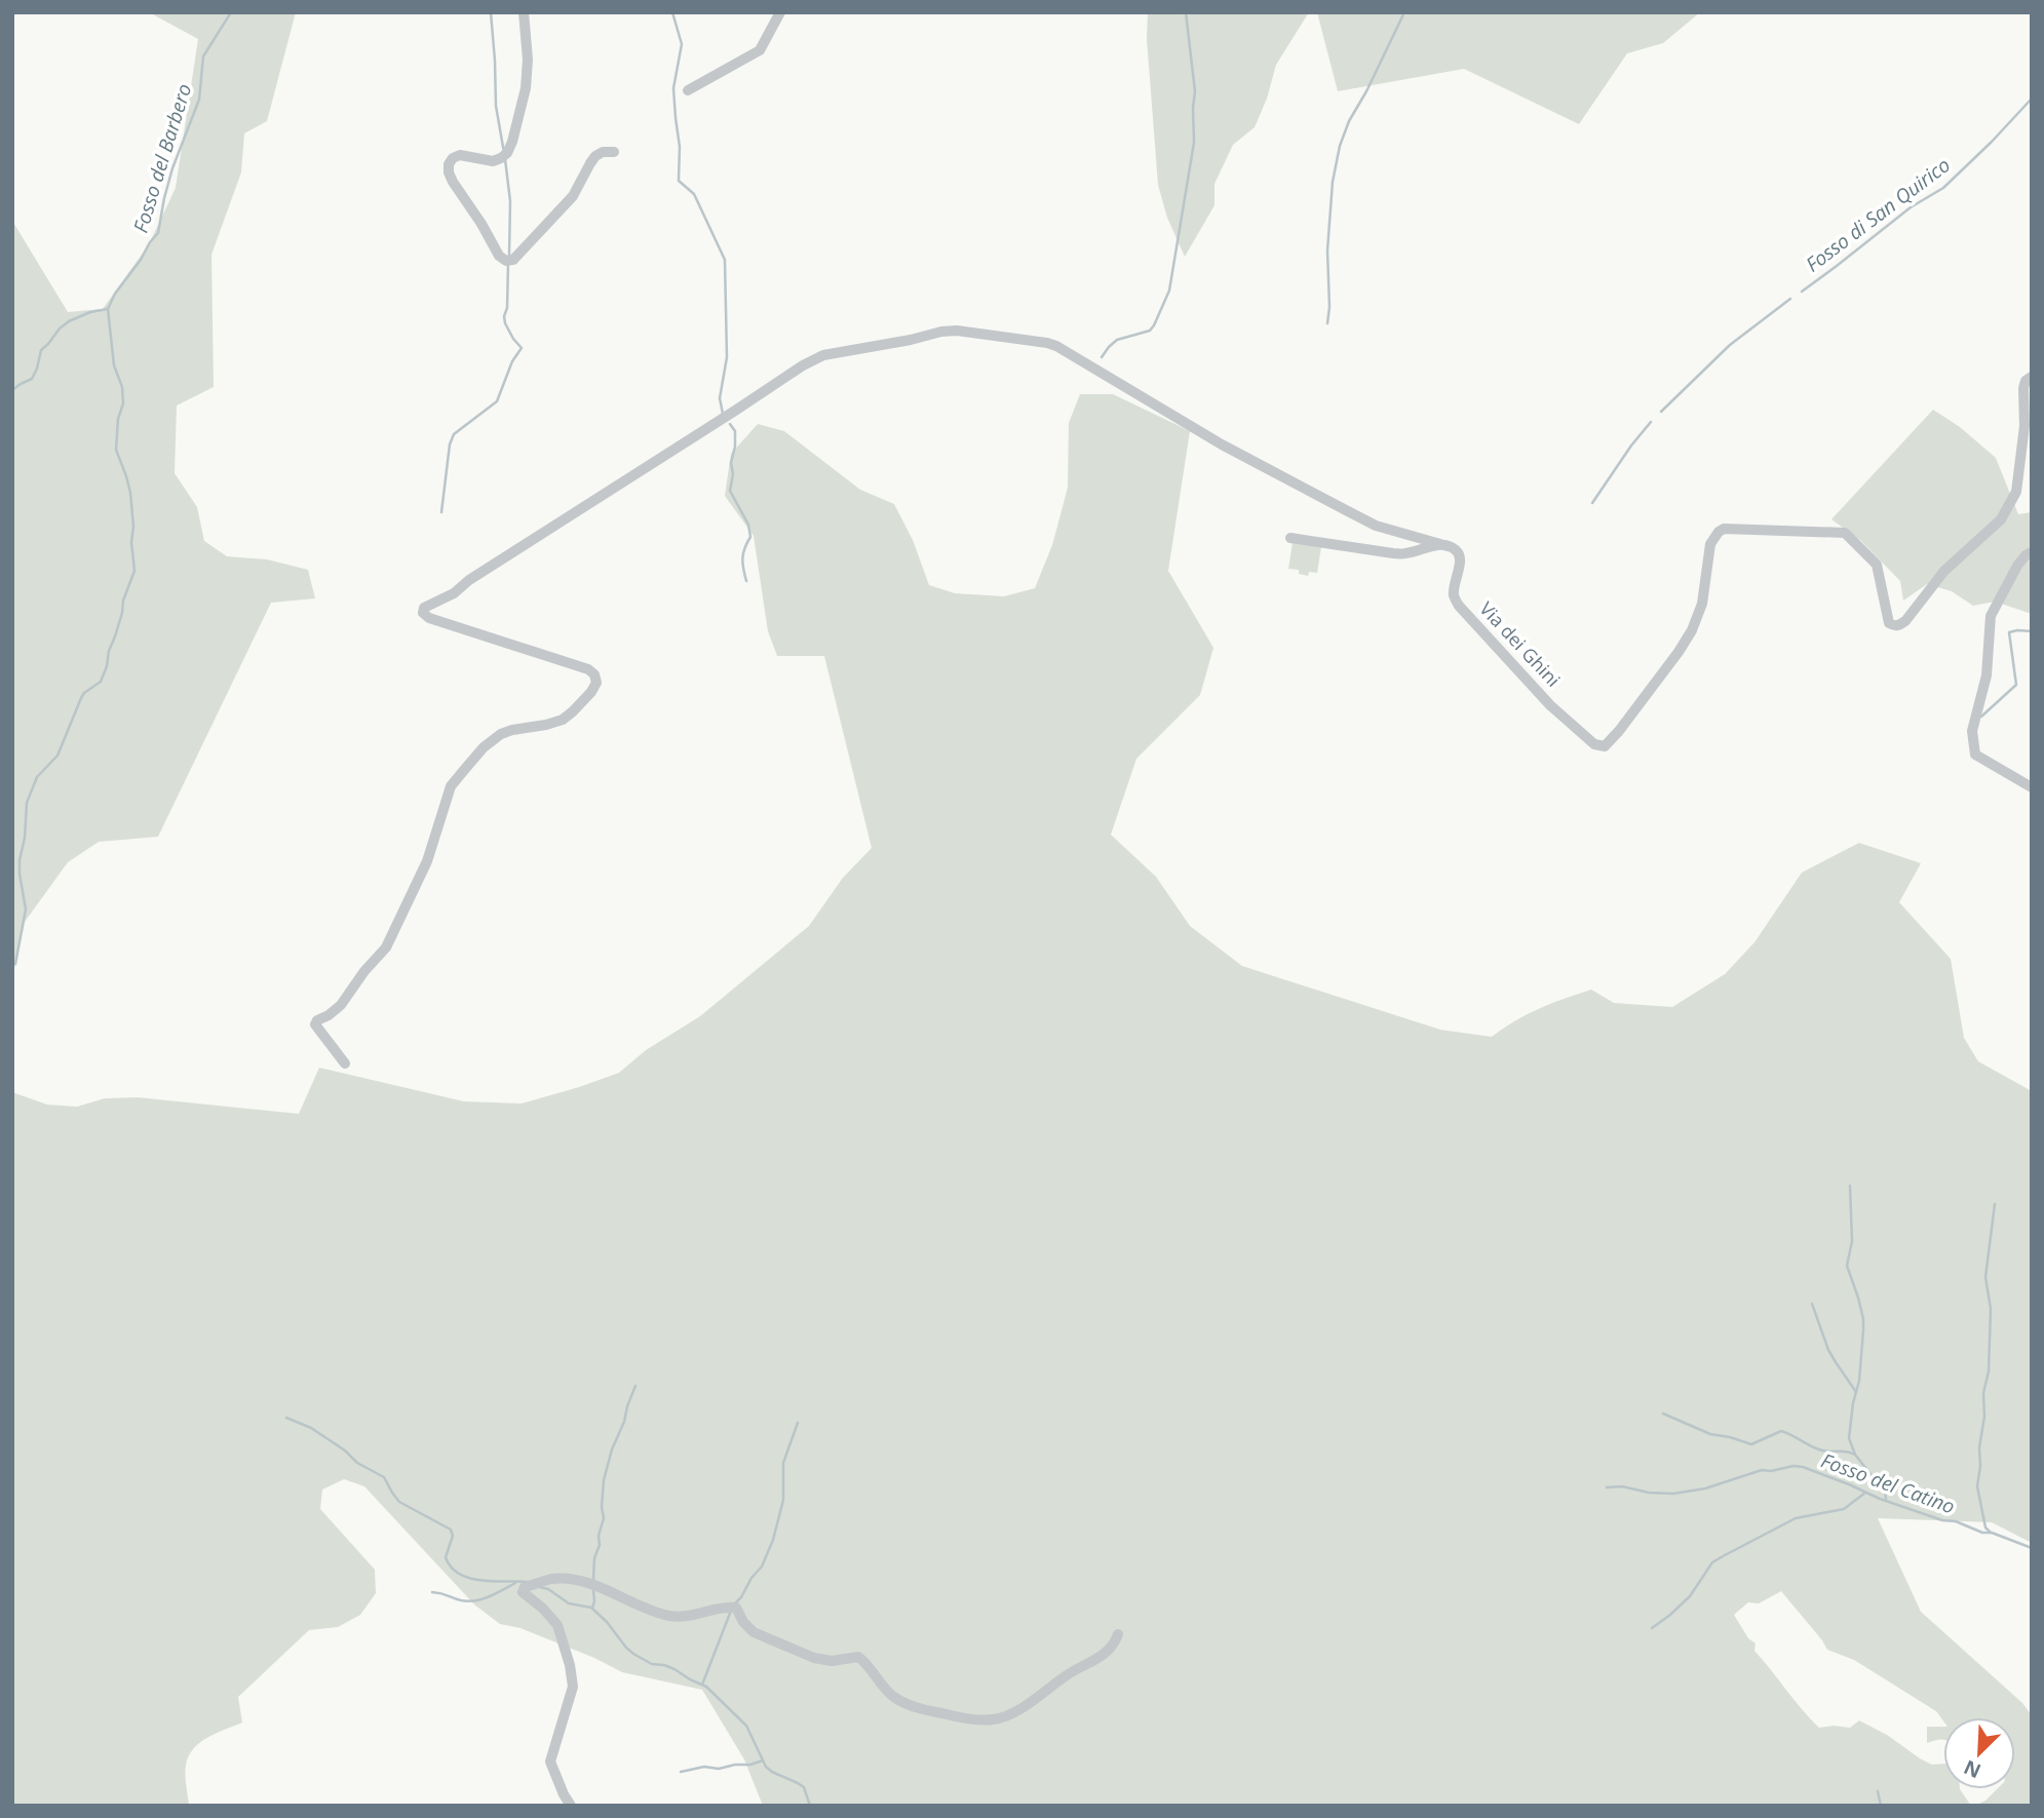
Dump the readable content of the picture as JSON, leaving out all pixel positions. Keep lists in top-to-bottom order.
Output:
{
  "streets": {
    "street": ["Via dei Ghini"]
  },
  "water": ["Fosso del Barbero", "Fosso di San Quirico", "Fosso del Catino"],
  "north": "bottom left"
}
